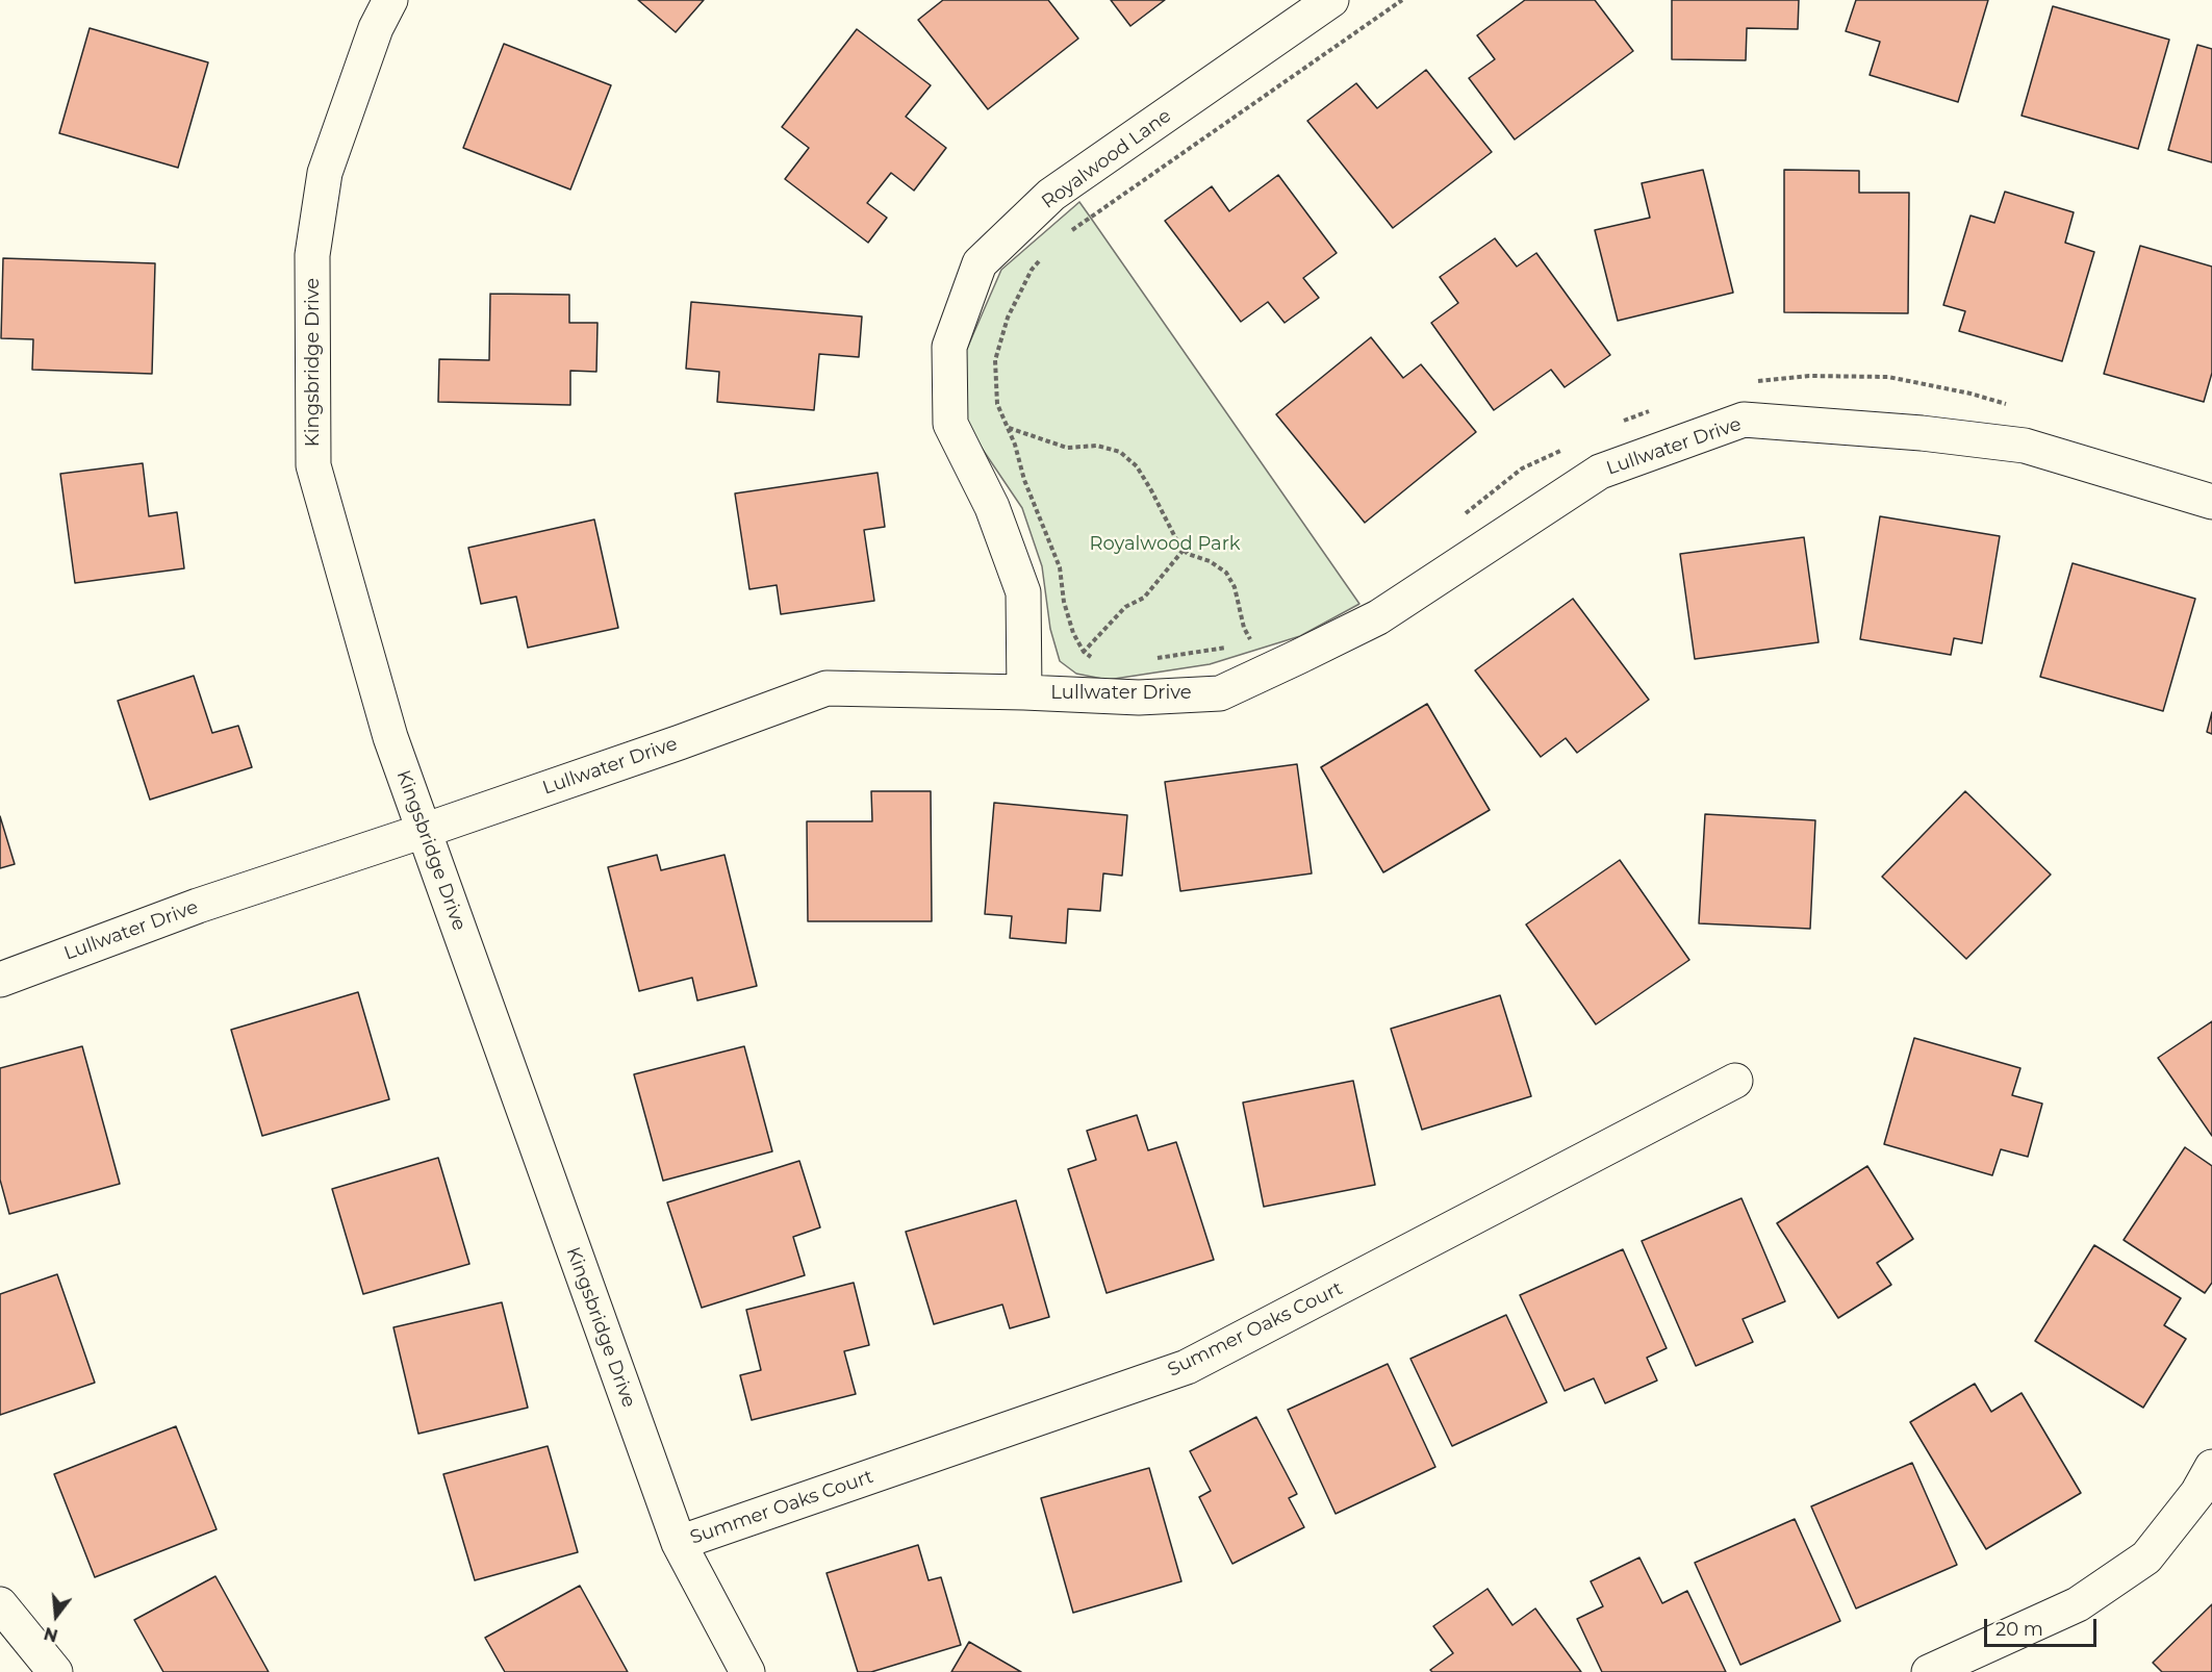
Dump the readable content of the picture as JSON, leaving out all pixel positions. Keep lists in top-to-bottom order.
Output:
{
  "streets": {
    "street": [
      "Royalwood Lane",
      "Kingsbridge Drive",
      "Lullwater Drive",
      "Summer Oaks Court"
    ]
  },
  "crossings": [
    ["Royalwood Lane", "Lullwater Drive"],
    ["Kingsbridge Drive", "Lullwater Drive"],
    ["Kingsbridge Drive", "Summer Oaks Court"]
  ],
  "parks": ["Royalwood Park"],
  "scale_bar": "20 m",
  "north": "bottom"
}
